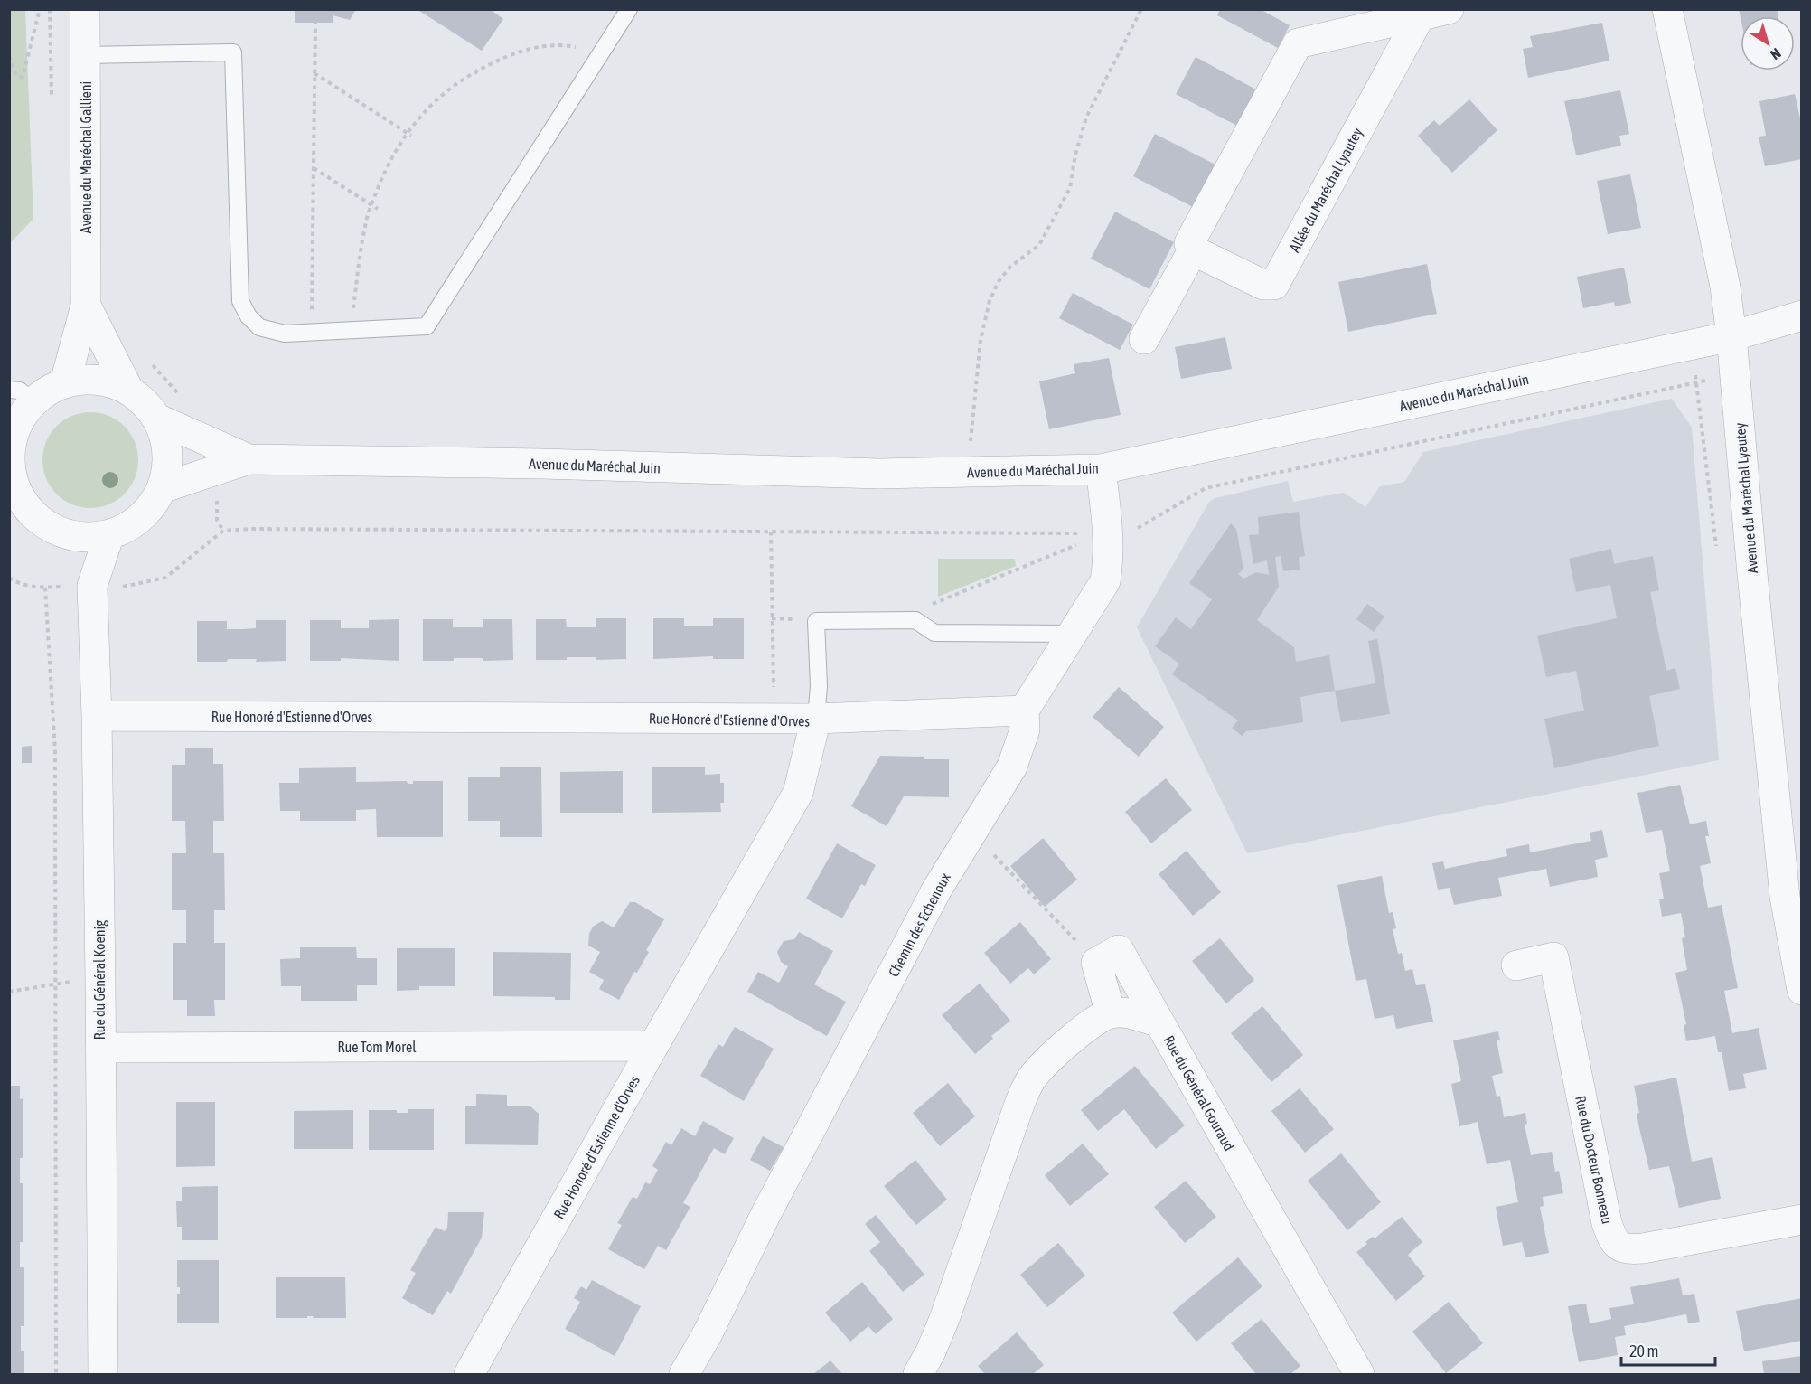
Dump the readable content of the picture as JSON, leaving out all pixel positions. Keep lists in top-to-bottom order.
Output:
{
  "streets": {
    "street": [
      "Avenue du Maréchal Gallieni",
      "Allée du Maréchal Lyautey",
      "Avenue du Maréchal Juin",
      "Avenue du Maréchal Lyautey",
      "Rue Honoré d'Estienne d'Orves",
      "Chemin des Echenoux",
      "Rue du Général Koenig",
      "Rue Tom Morel",
      "Rue du Général Gouraud",
      "Rue du Docteur Bonneau"
    ]
  },
  "crossings": [
    ["Avenue du Maréchal Gallieni", "Avenue du Maréchal Juin"],
    ["Avenue du Maréchal Gallieni", "Rue du Général Koenig"],
    ["Avenue du Maréchal Juin", "Avenue du Maréchal Lyautey"],
    ["Avenue du Maréchal Juin", "Chemin des Echenoux"],
    ["Avenue du Maréchal Juin", "Rue du Général Koenig"],
    ["Rue Honoré d'Estienne d'Orves", "Rue du Général Koenig"],
    ["Rue Honoré d'Estienne d'Orves", "Rue Tom Morel"],
    ["Rue du Général Koenig", "Rue Tom Morel"]
  ],
  "scale_bar": "20 m",
  "north": "bottom right"
}
